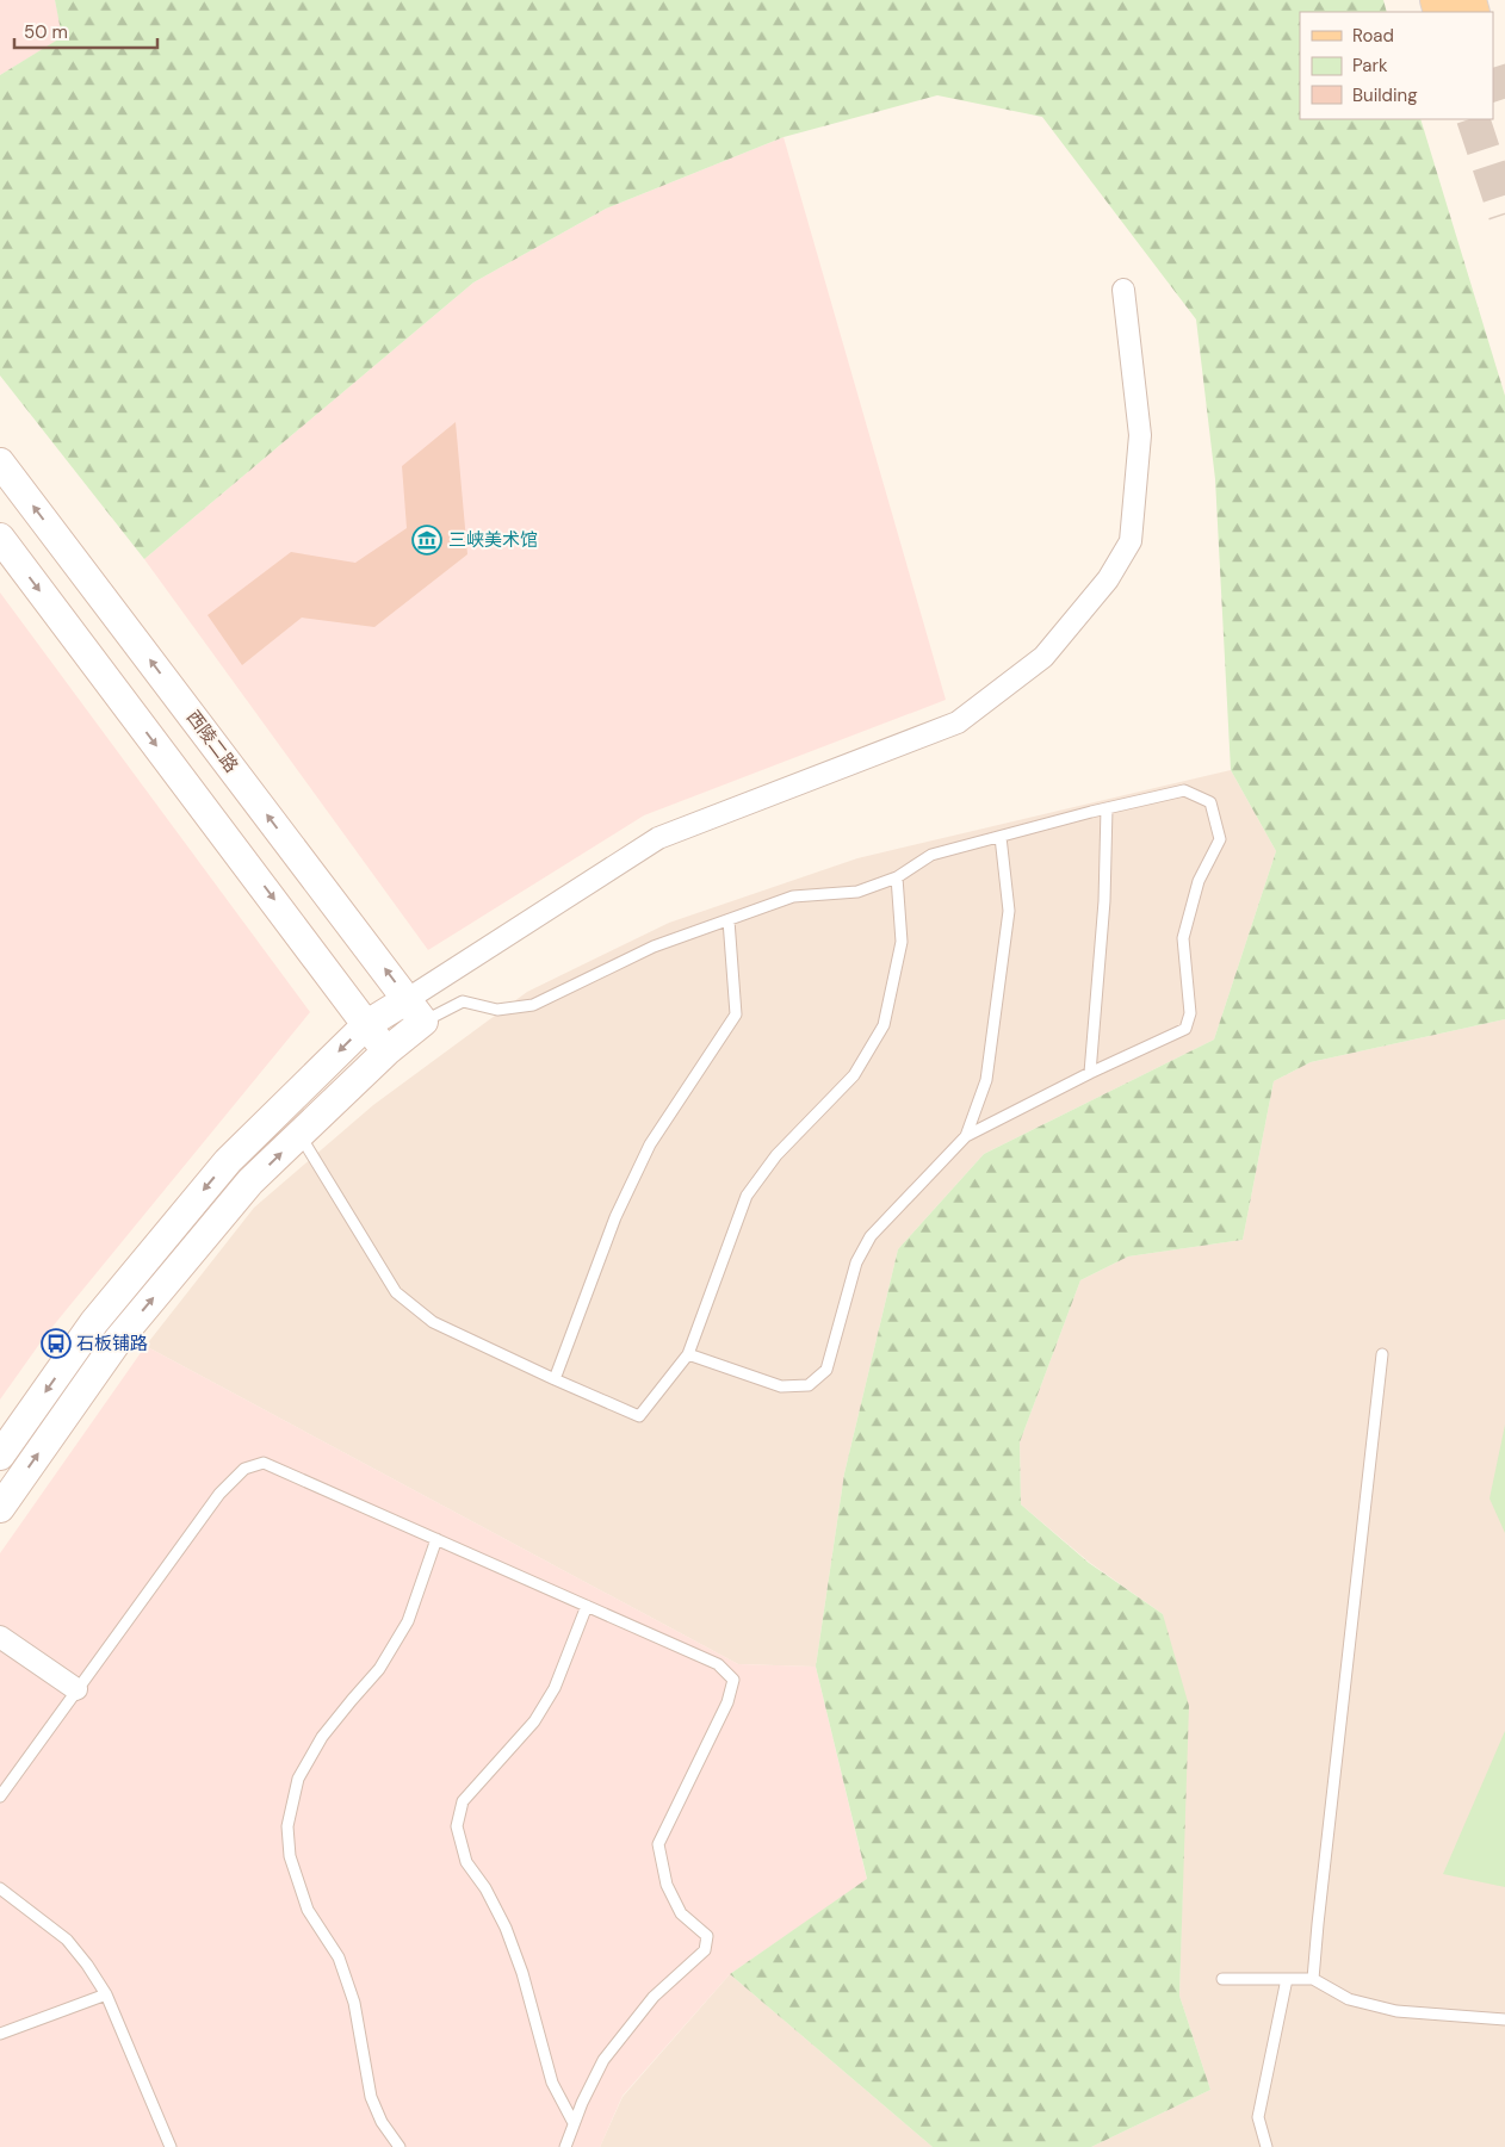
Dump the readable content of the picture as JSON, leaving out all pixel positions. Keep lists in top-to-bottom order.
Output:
{
  "streets": {
    "main road": ["西陵二路"]
  },
  "places": {
    "museum": ["三峡美术馆"],
    "bus stop": ["石板铺路"]
  },
  "legend": ["Road", "Park", "Building"],
  "scale_bar": "50 m"
}
